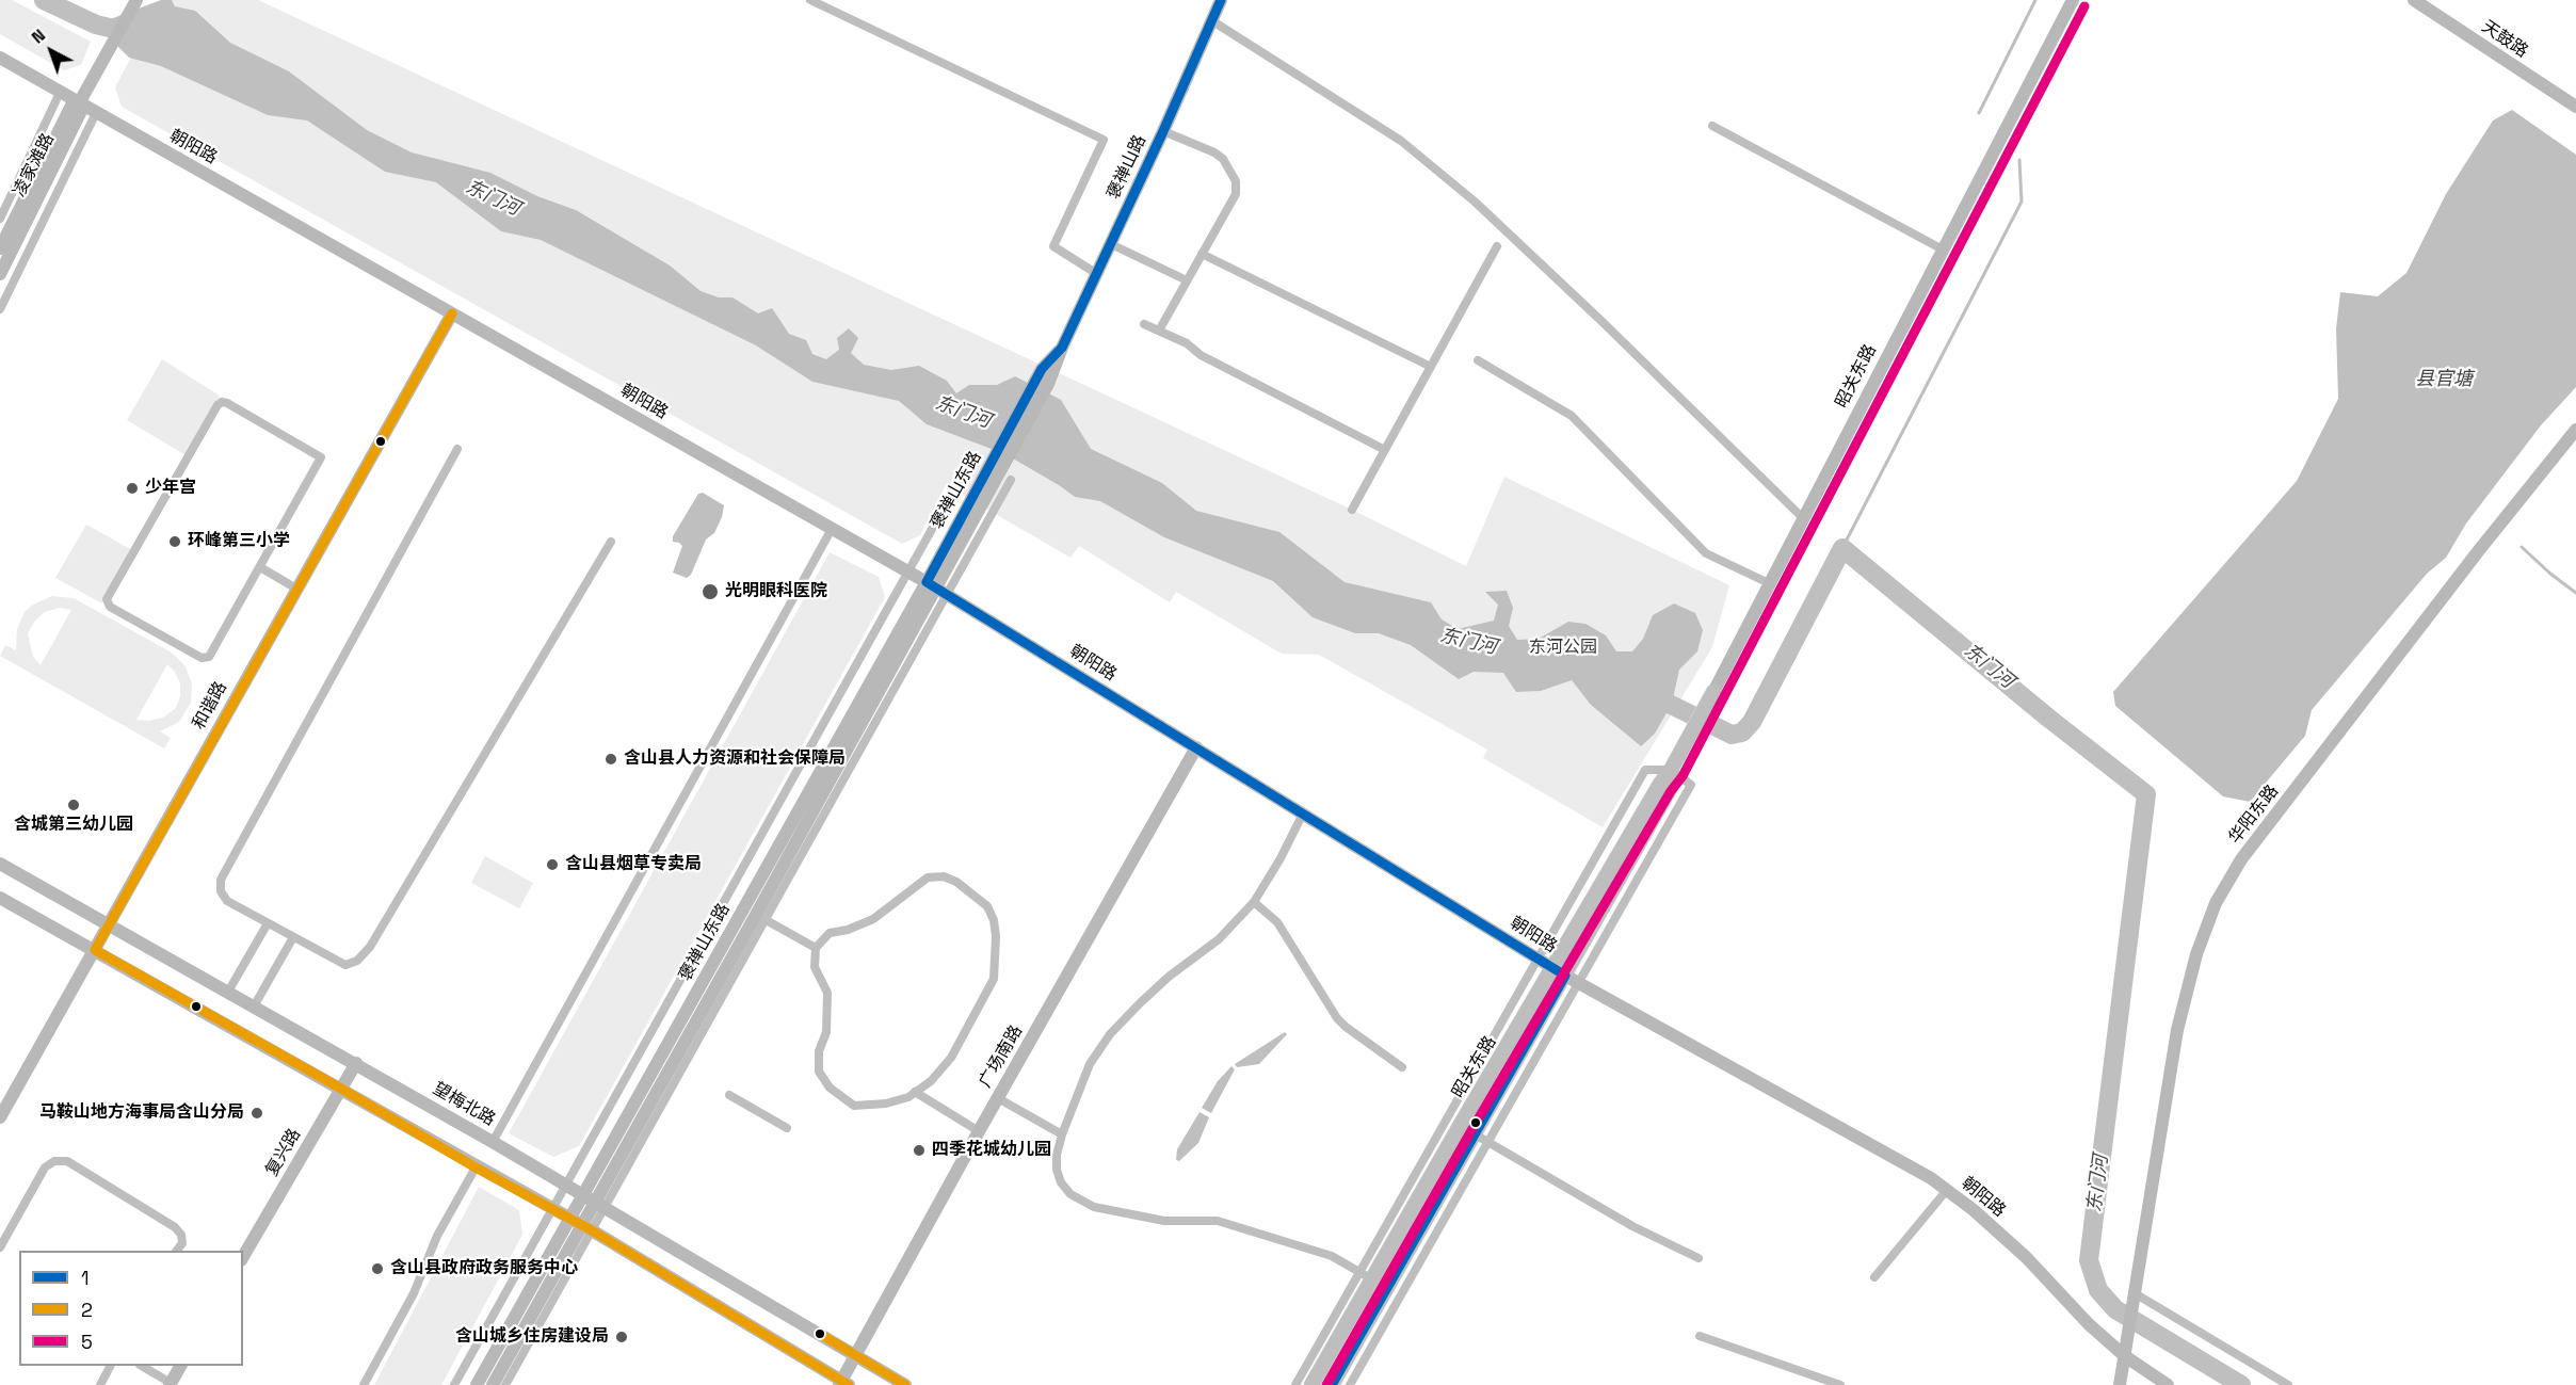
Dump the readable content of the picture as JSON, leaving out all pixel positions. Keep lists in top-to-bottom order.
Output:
{
  "streets": {
    "main road": [
      "天鼓路",
      "朝阳路",
      "凌家滩路",
      "褒禅山路",
      "昭关东路",
      "褒禅山东路",
      "和谐路",
      "华阳东路",
      "广场南路",
      "望梅北路",
      "复兴路"
    ]
  },
  "crossings": [
    ["朝阳路", "凌家滩路"],
    ["朝阳路", "昭关东路"],
    ["朝阳路", "褒禅山东路"],
    ["朝阳路", "和谐路"],
    ["朝阳路", "华阳东路"],
    ["朝阳路", "广场南路"],
    ["褒禅山路", "褒禅山东路"],
    ["褒禅山东路", "望梅北路"],
    ["和谐路", "望梅北路"],
    ["广场南路", "望梅北路"],
    ["望梅北路", "复兴路"]
  ],
  "water": ["东门河", "县官塘"],
  "parks": ["东河公园"],
  "places": [
    "少年宫",
    "环峰第三小学",
    "光明眼科医院",
    "含山县人力资源和社会保障局",
    "含城第三幼儿园",
    "含山县烟草专卖局",
    "马鞍山地方海事局含山分局",
    "四季花城幼儿园",
    "含山县政府政务服务中心",
    "含山城乡住房建设局"
  ],
  "lines": ["transit line 1", "transit line 5", "transit line 2"],
  "legend": ["1", "2", "5"],
  "north": "top left"
}
